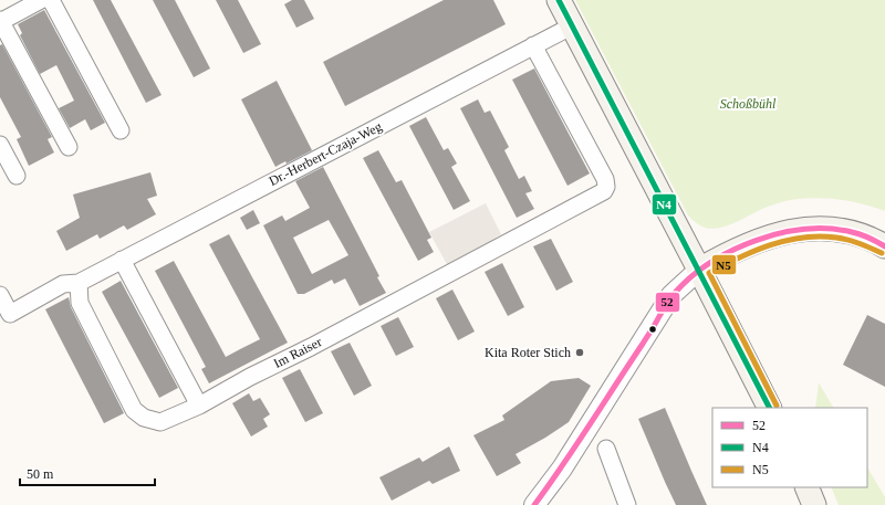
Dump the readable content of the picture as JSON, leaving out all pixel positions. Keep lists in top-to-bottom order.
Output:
{
  "streets": {
    "street": ["Dr.-Herbert-Czaja-Weg", "Im Raiser"]
  },
  "crossings": [
    ["Dr.-Herbert-Czaja-Weg", "Im Raiser"]
  ],
  "parks": ["Schoßbühl"],
  "places": ["Kita Roter Stich"],
  "lines": ["transit line N4", "transit line 52", "transit line N5"],
  "legend": ["52", "N4", "N5"],
  "scale_bar": "50 m"
}
